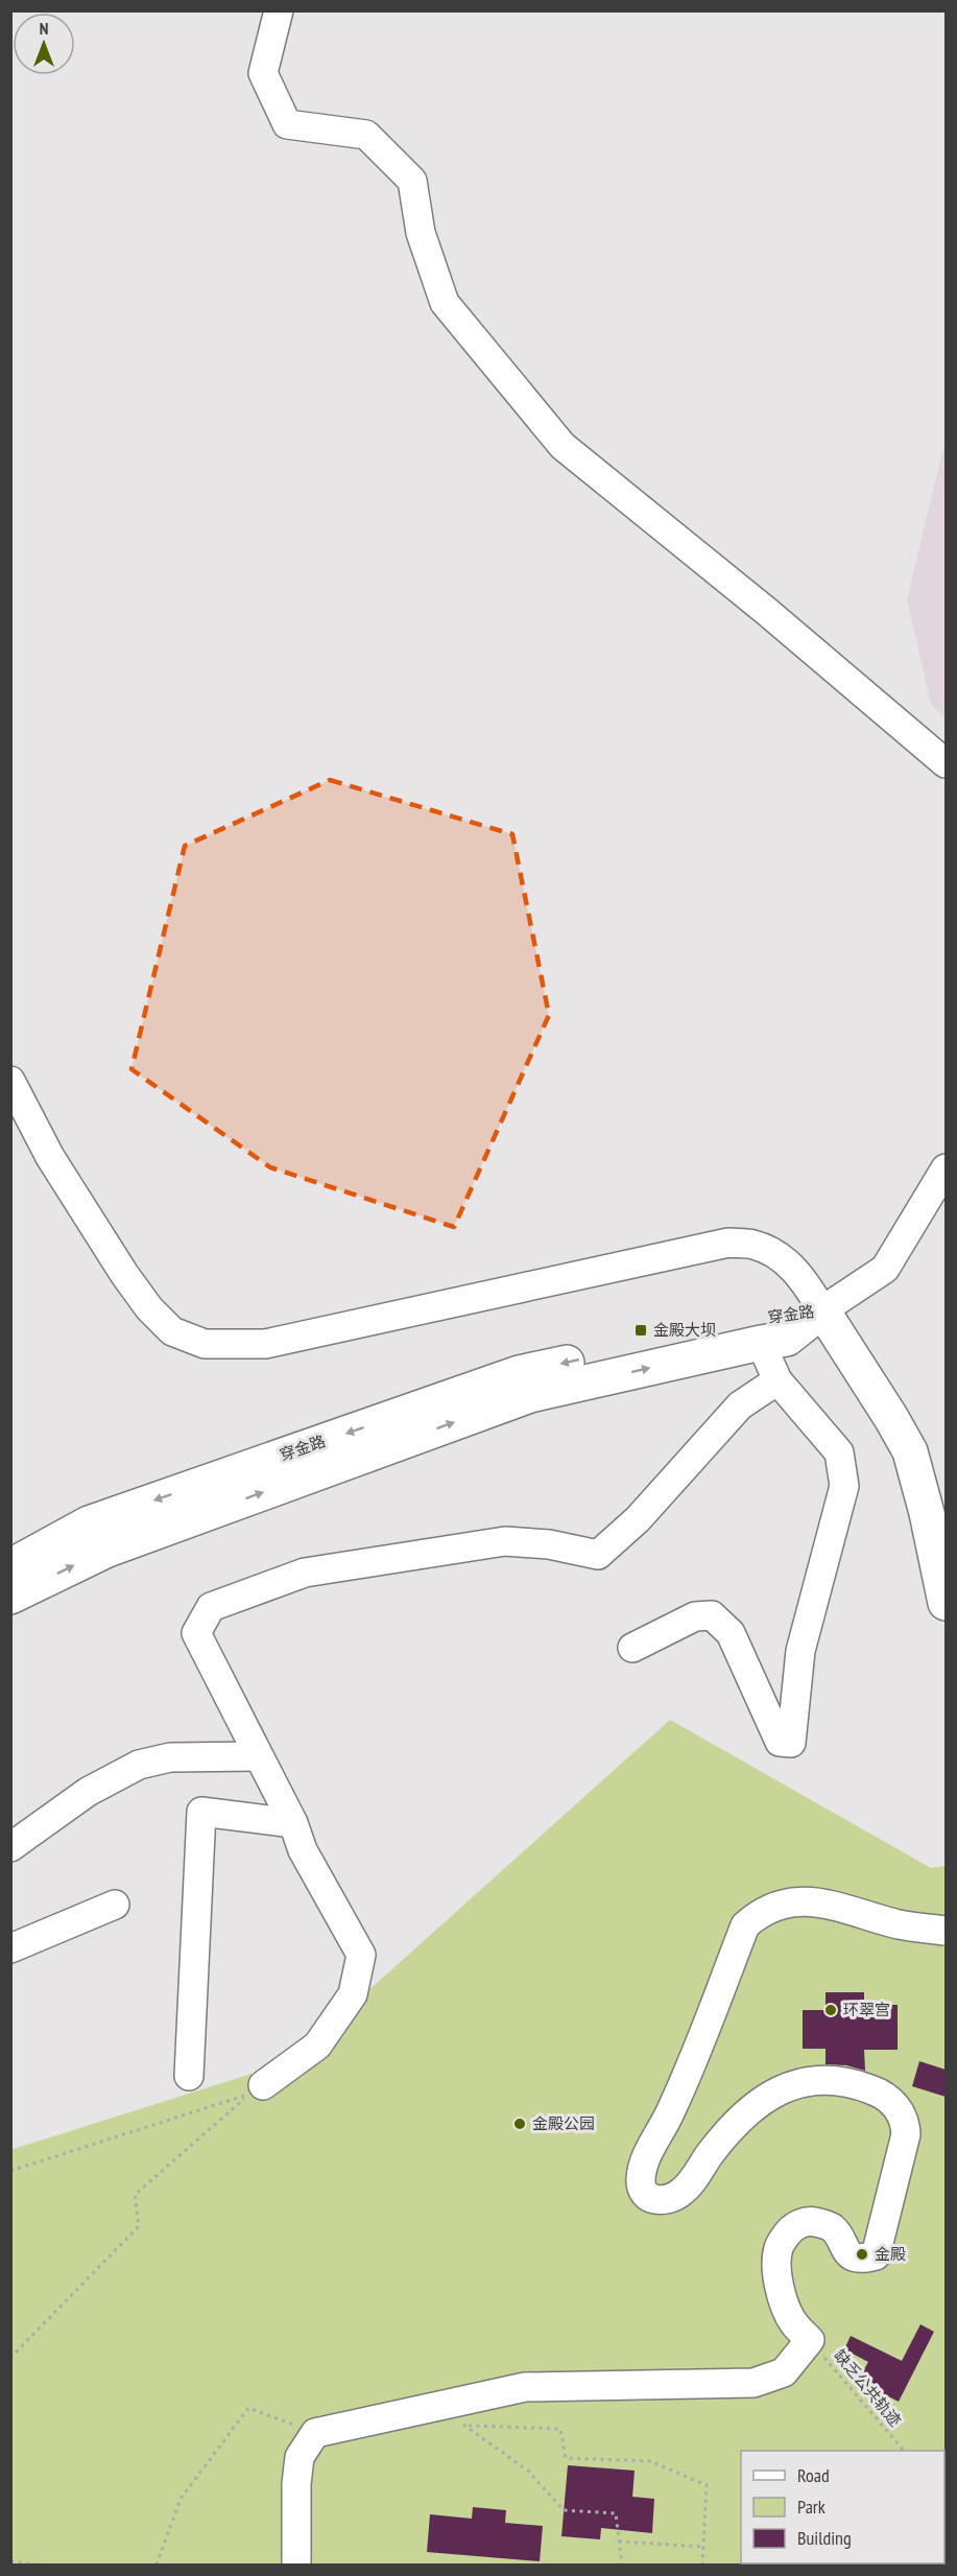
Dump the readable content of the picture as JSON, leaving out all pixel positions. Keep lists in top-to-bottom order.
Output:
{
  "streets": {
    "main road": ["穿金路"],
    "path": ["缺乏公共轨迹"]
  },
  "places": {
    "transit": ["金殿大坝"],
    "other": ["环翠宫", "金殿公园", "金殿"]
  },
  "legend": ["Road", "Park", "Building"],
  "north": "top"
}
